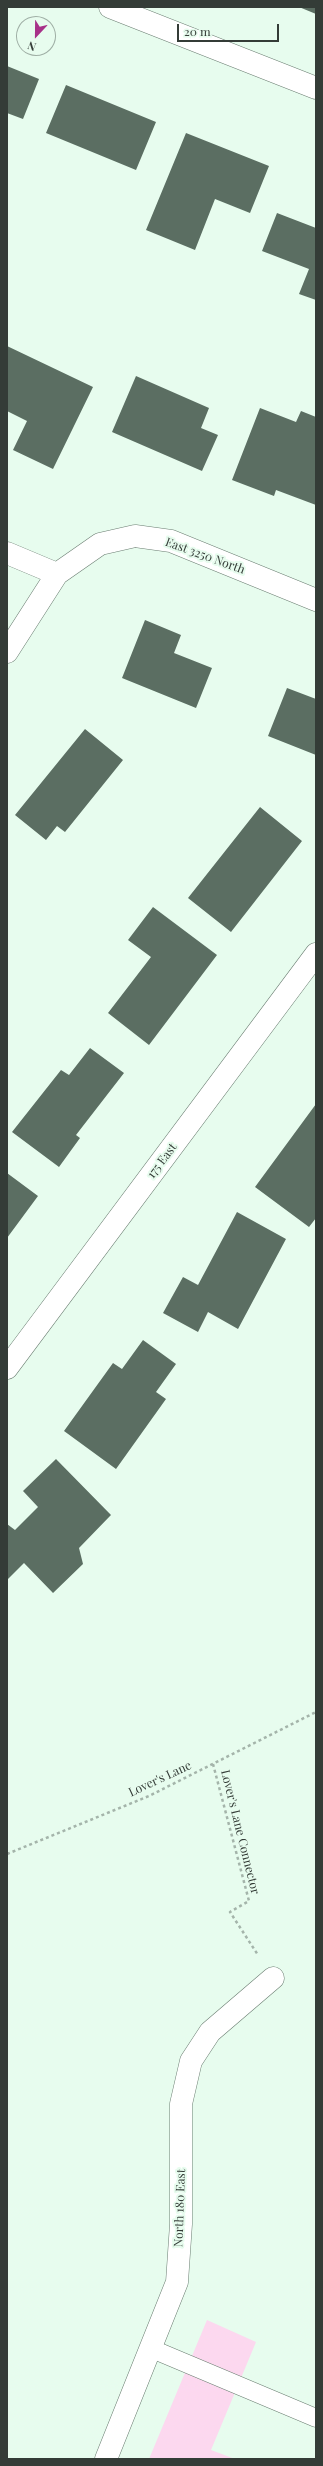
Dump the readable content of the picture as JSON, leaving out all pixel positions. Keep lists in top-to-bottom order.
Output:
{
  "streets": {
    "street": ["East 3250 North", "175 East", "North 180 East"],
    "path": ["Lover's Lane", "Lover's Lane Connector"]
  },
  "crossings": [
    ["Lover's Lane", "Lover's Lane Connector"],
    ["Lover's Lane Connector", "North 180 East"]
  ],
  "scale_bar": "20 m",
  "north": "bottom"
}
